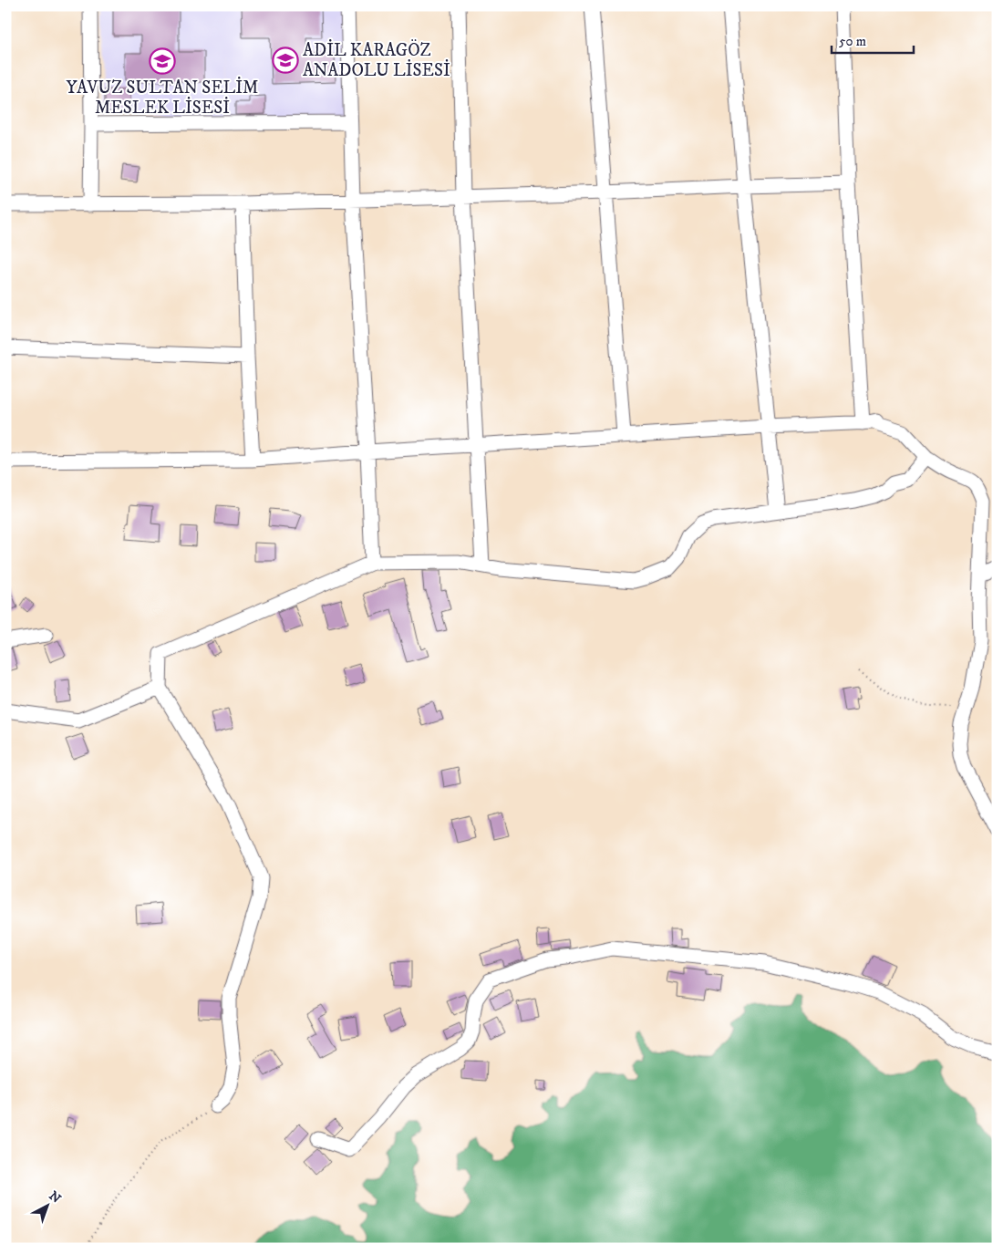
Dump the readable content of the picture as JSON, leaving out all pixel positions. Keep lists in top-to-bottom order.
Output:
{
  "places": {
    "school or university": ["ADİL KARAGÖZ ANADOLU LİSESİ", "YAVUZ SULTAN SELİM MESLEK LİSESİ"]
  },
  "scale_bar": "50 m",
  "north": "top right"
}
